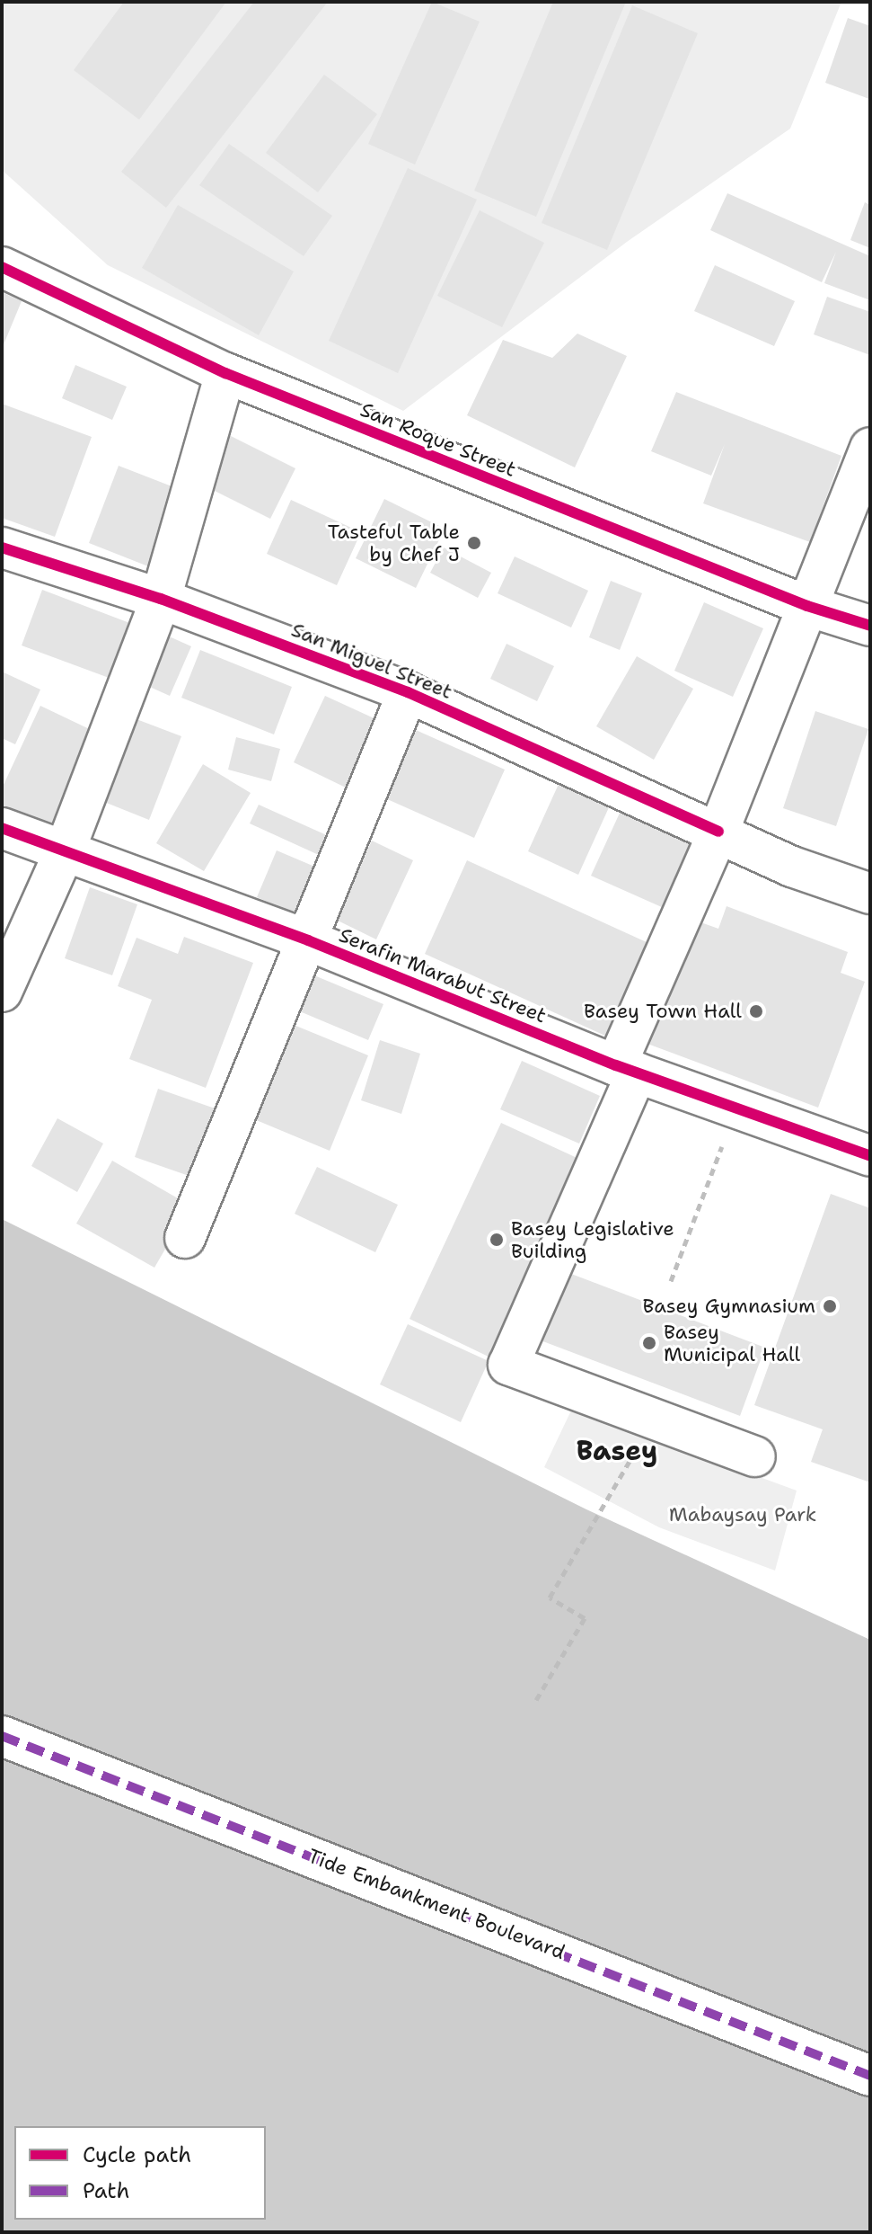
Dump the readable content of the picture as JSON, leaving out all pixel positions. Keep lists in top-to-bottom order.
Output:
{
  "streets": {
    "street": [
      "San Roque Street",
      "San Miguel Street",
      "Serafin Marabut Street",
      "Tide Embankment Boulevard"
    ]
  },
  "districts": ["Basey"],
  "parks": ["Mabaysay Park"],
  "places": [
    "Tasteful Table by Chef J",
    "Basey Town Hall",
    "Basey Legislative Building",
    "Basey Gymnasium",
    "Basey Municipal Hall"
  ],
  "legend": ["Cycle path", "Path"]
}
